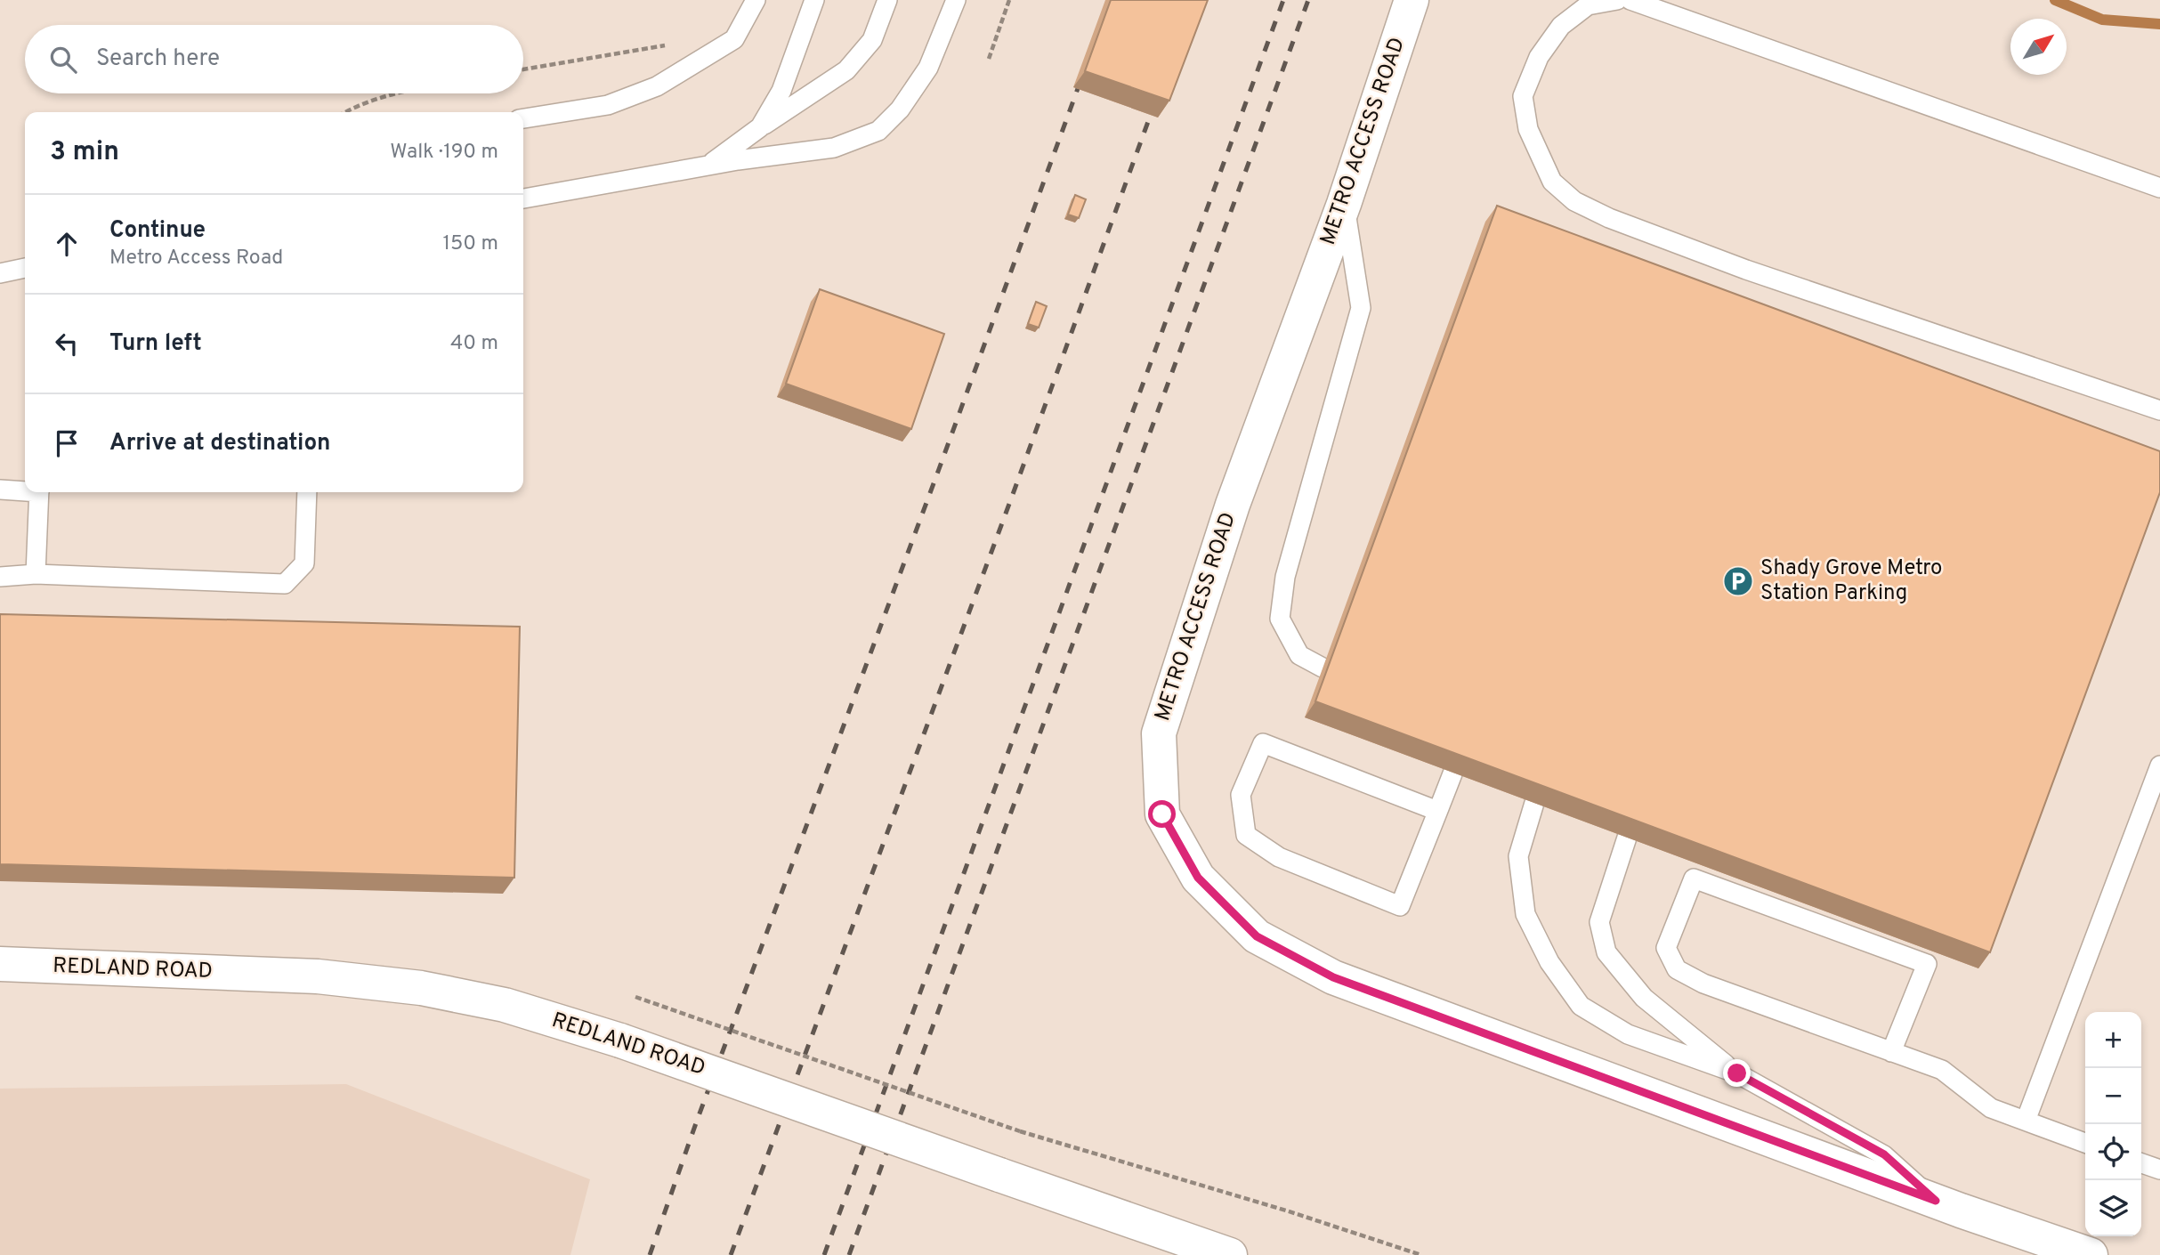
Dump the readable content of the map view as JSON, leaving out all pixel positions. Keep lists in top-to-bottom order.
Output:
{
  "streets": {
    "main road": ["METRO ACCESS ROAD", "REDLAND ROAD"]
  },
  "places": {
    "parking": ["Shady Grove Metro Station Parking"]
  },
  "north": "top right",
  "page": {
    "search": "Search here",
    "heading": ["3 min", "Walk · 190 m"],
    "list": [
      ["Continue", "Metro Access Road", "150 m"],
      ["Turn left", "40 m"],
      "Arrive at destination"
    ],
    "map_buttons": ["+", "−"]
  }
}
